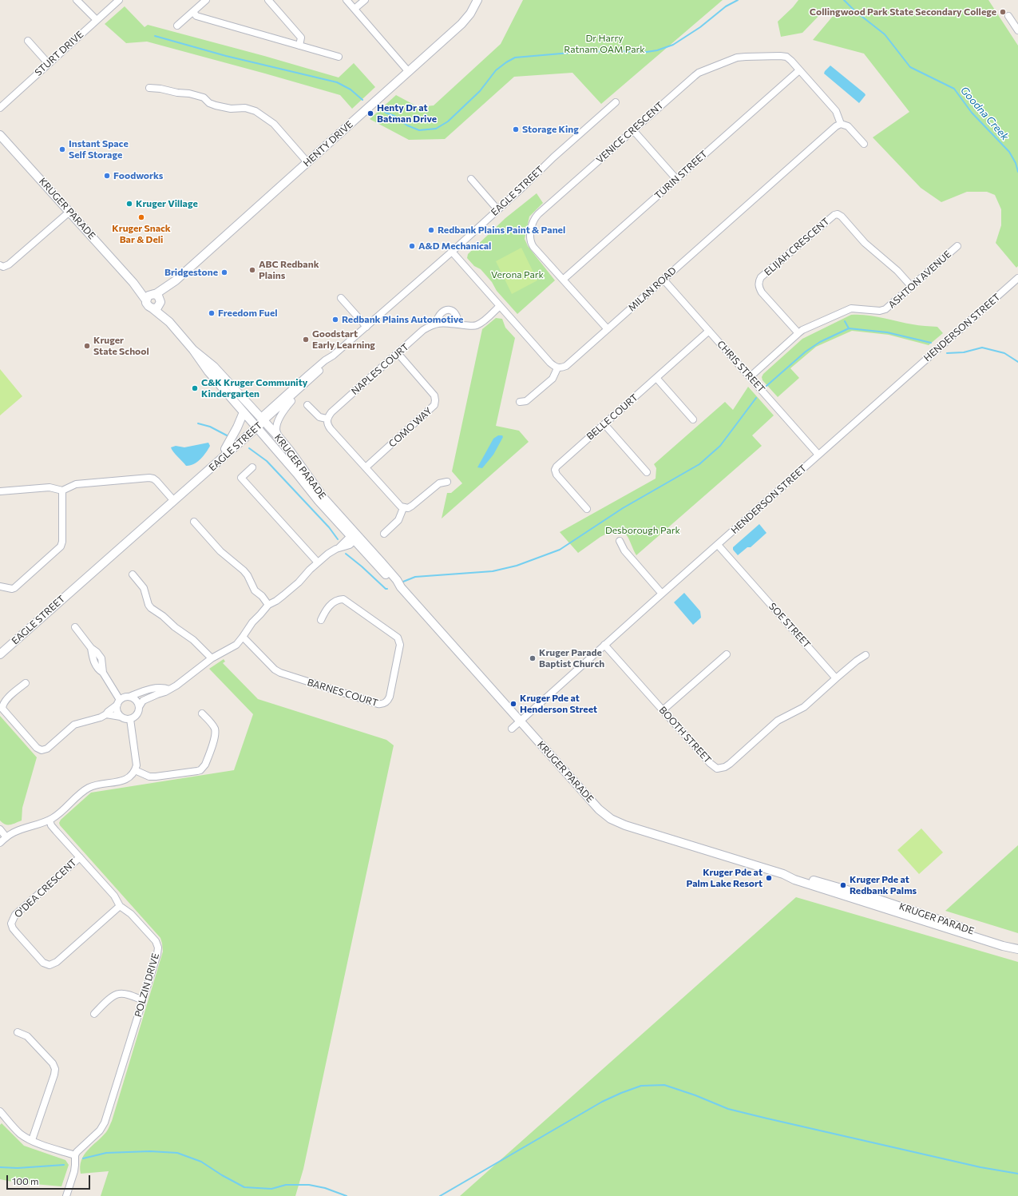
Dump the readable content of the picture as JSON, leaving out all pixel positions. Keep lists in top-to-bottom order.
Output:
{
  "streets": {
    "street": [
      "STURT DRIVE",
      "VENICE CRESCENT",
      "HENTY DRIVE",
      "TURIN STREET",
      "EAGLE STREET",
      "KRUGER PARADE",
      "ELIJAH CRESCENT",
      "ASHTON AVENUE",
      "MILAN ROAD",
      "HENDERSON STREET",
      "CHRIS STREET",
      "NAPLES COURT",
      "BELLE COURT",
      "COMO WAY",
      "SOE STREET",
      "BARNES COURT",
      "BOOTH STREET",
      "O'DEA CRESCENT",
      "POLZIN DRIVE"
    ]
  },
  "crossings": [
    ["VENICE CRESCENT", "TURIN STREET"],
    ["VENICE CRESCENT", "MILAN ROAD"],
    ["HENTY DRIVE", "KRUGER PARADE"],
    ["EAGLE STREET", "KRUGER PARADE"],
    ["KRUGER PARADE", "HENDERSON STREET"],
    ["ELIJAH CRESCENT", "ASHTON AVENUE"],
    ["ASHTON AVENUE", "CHRIS STREET"],
    ["MILAN ROAD", "CHRIS STREET"],
    ["HENDERSON STREET", "CHRIS STREET"],
    ["HENDERSON STREET", "SOE STREET"],
    ["HENDERSON STREET", "BOOTH STREET"],
    ["CHRIS STREET", "BELLE COURT"],
    ["NAPLES COURT", "COMO WAY"],
    ["SOE STREET", "BOOTH STREET"],
    ["O'DEA CRESCENT", "POLZIN DRIVE"]
  ],
  "water": ["Goodna Creek"],
  "parks": ["Dr Harry Ratnam OAM Park", "Verona Park", "Desborough Park"],
  "places": [
    "Collingwood Park State Secondary College",
    "Henty Dr at Batman Drive",
    "Storage King",
    "Instant Space Self Storage",
    "Foodworks",
    "Kruger Village",
    "Kruger Snack Bar & Deli",
    "Redbank Plains Paint & Panel",
    "A&D Mechanical",
    "ABC Redbank Plains",
    "Bridgestone",
    "Freedom Fuel",
    "Redbank Plains Automotive",
    "Goodstart Early Learning",
    "Kruger State School",
    "C&K Kruger Community Kindergarten",
    "Kruger Parade Baptist Church",
    "Kruger Pde at Henderson Street",
    "Kruger Pde at Palm Lake Resort",
    "Kruger Pde at Redbank Palms"
  ],
  "scale_bar": "100 m"
}
